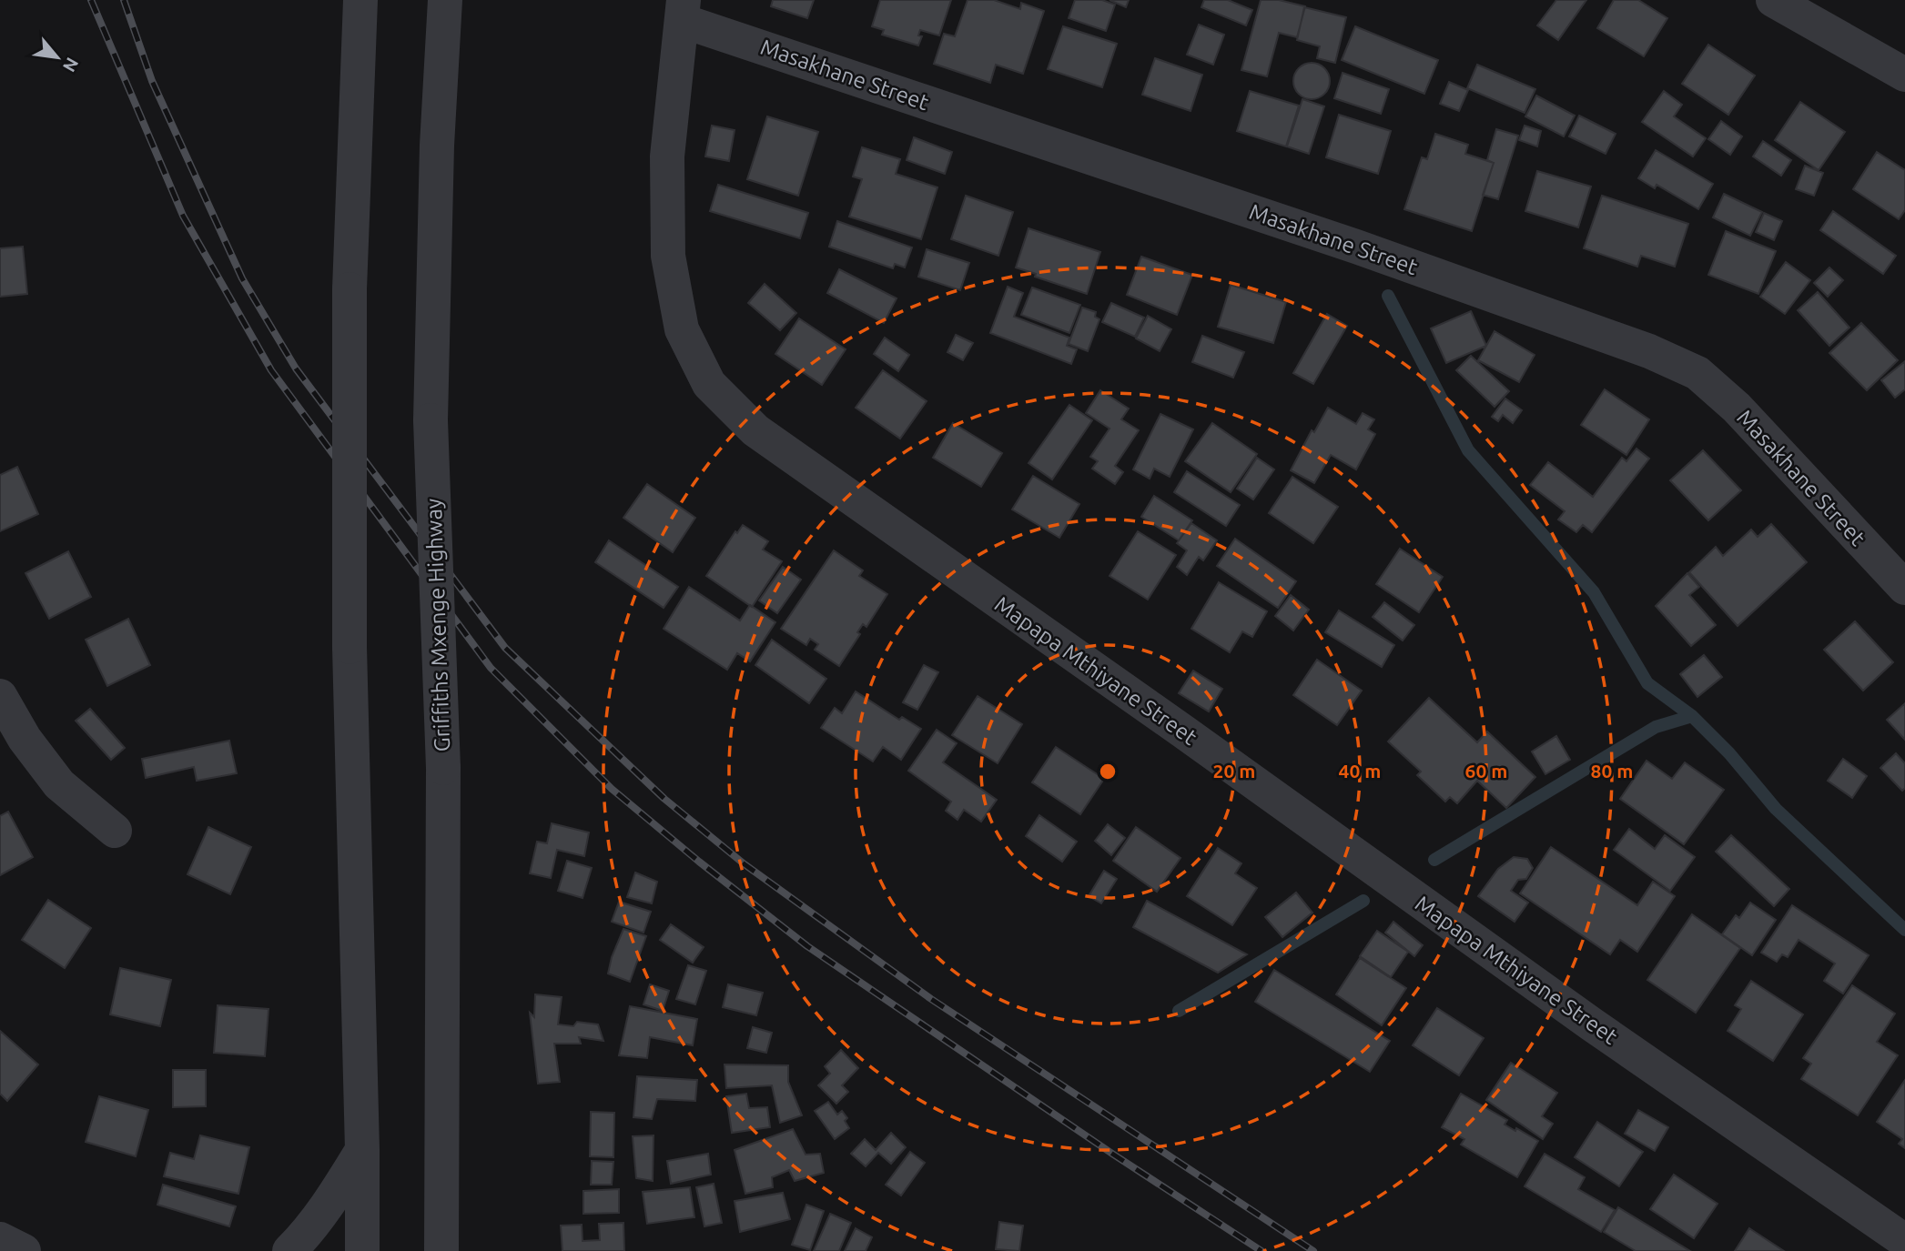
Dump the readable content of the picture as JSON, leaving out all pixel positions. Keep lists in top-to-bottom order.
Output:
{
  "streets": {
    "street": ["Masakhane Street", "Griffiths Mxenge Highway", "Mapapa Mthiyane Street"]
  },
  "crossings": [
    ["Masakhane Street", "Mapapa Mthiyane Street"]
  ],
  "north": "bottom right",
  "rings": [
    "20 m",
    "40 m",
    "60 m",
    "80 m"
  ]
}
